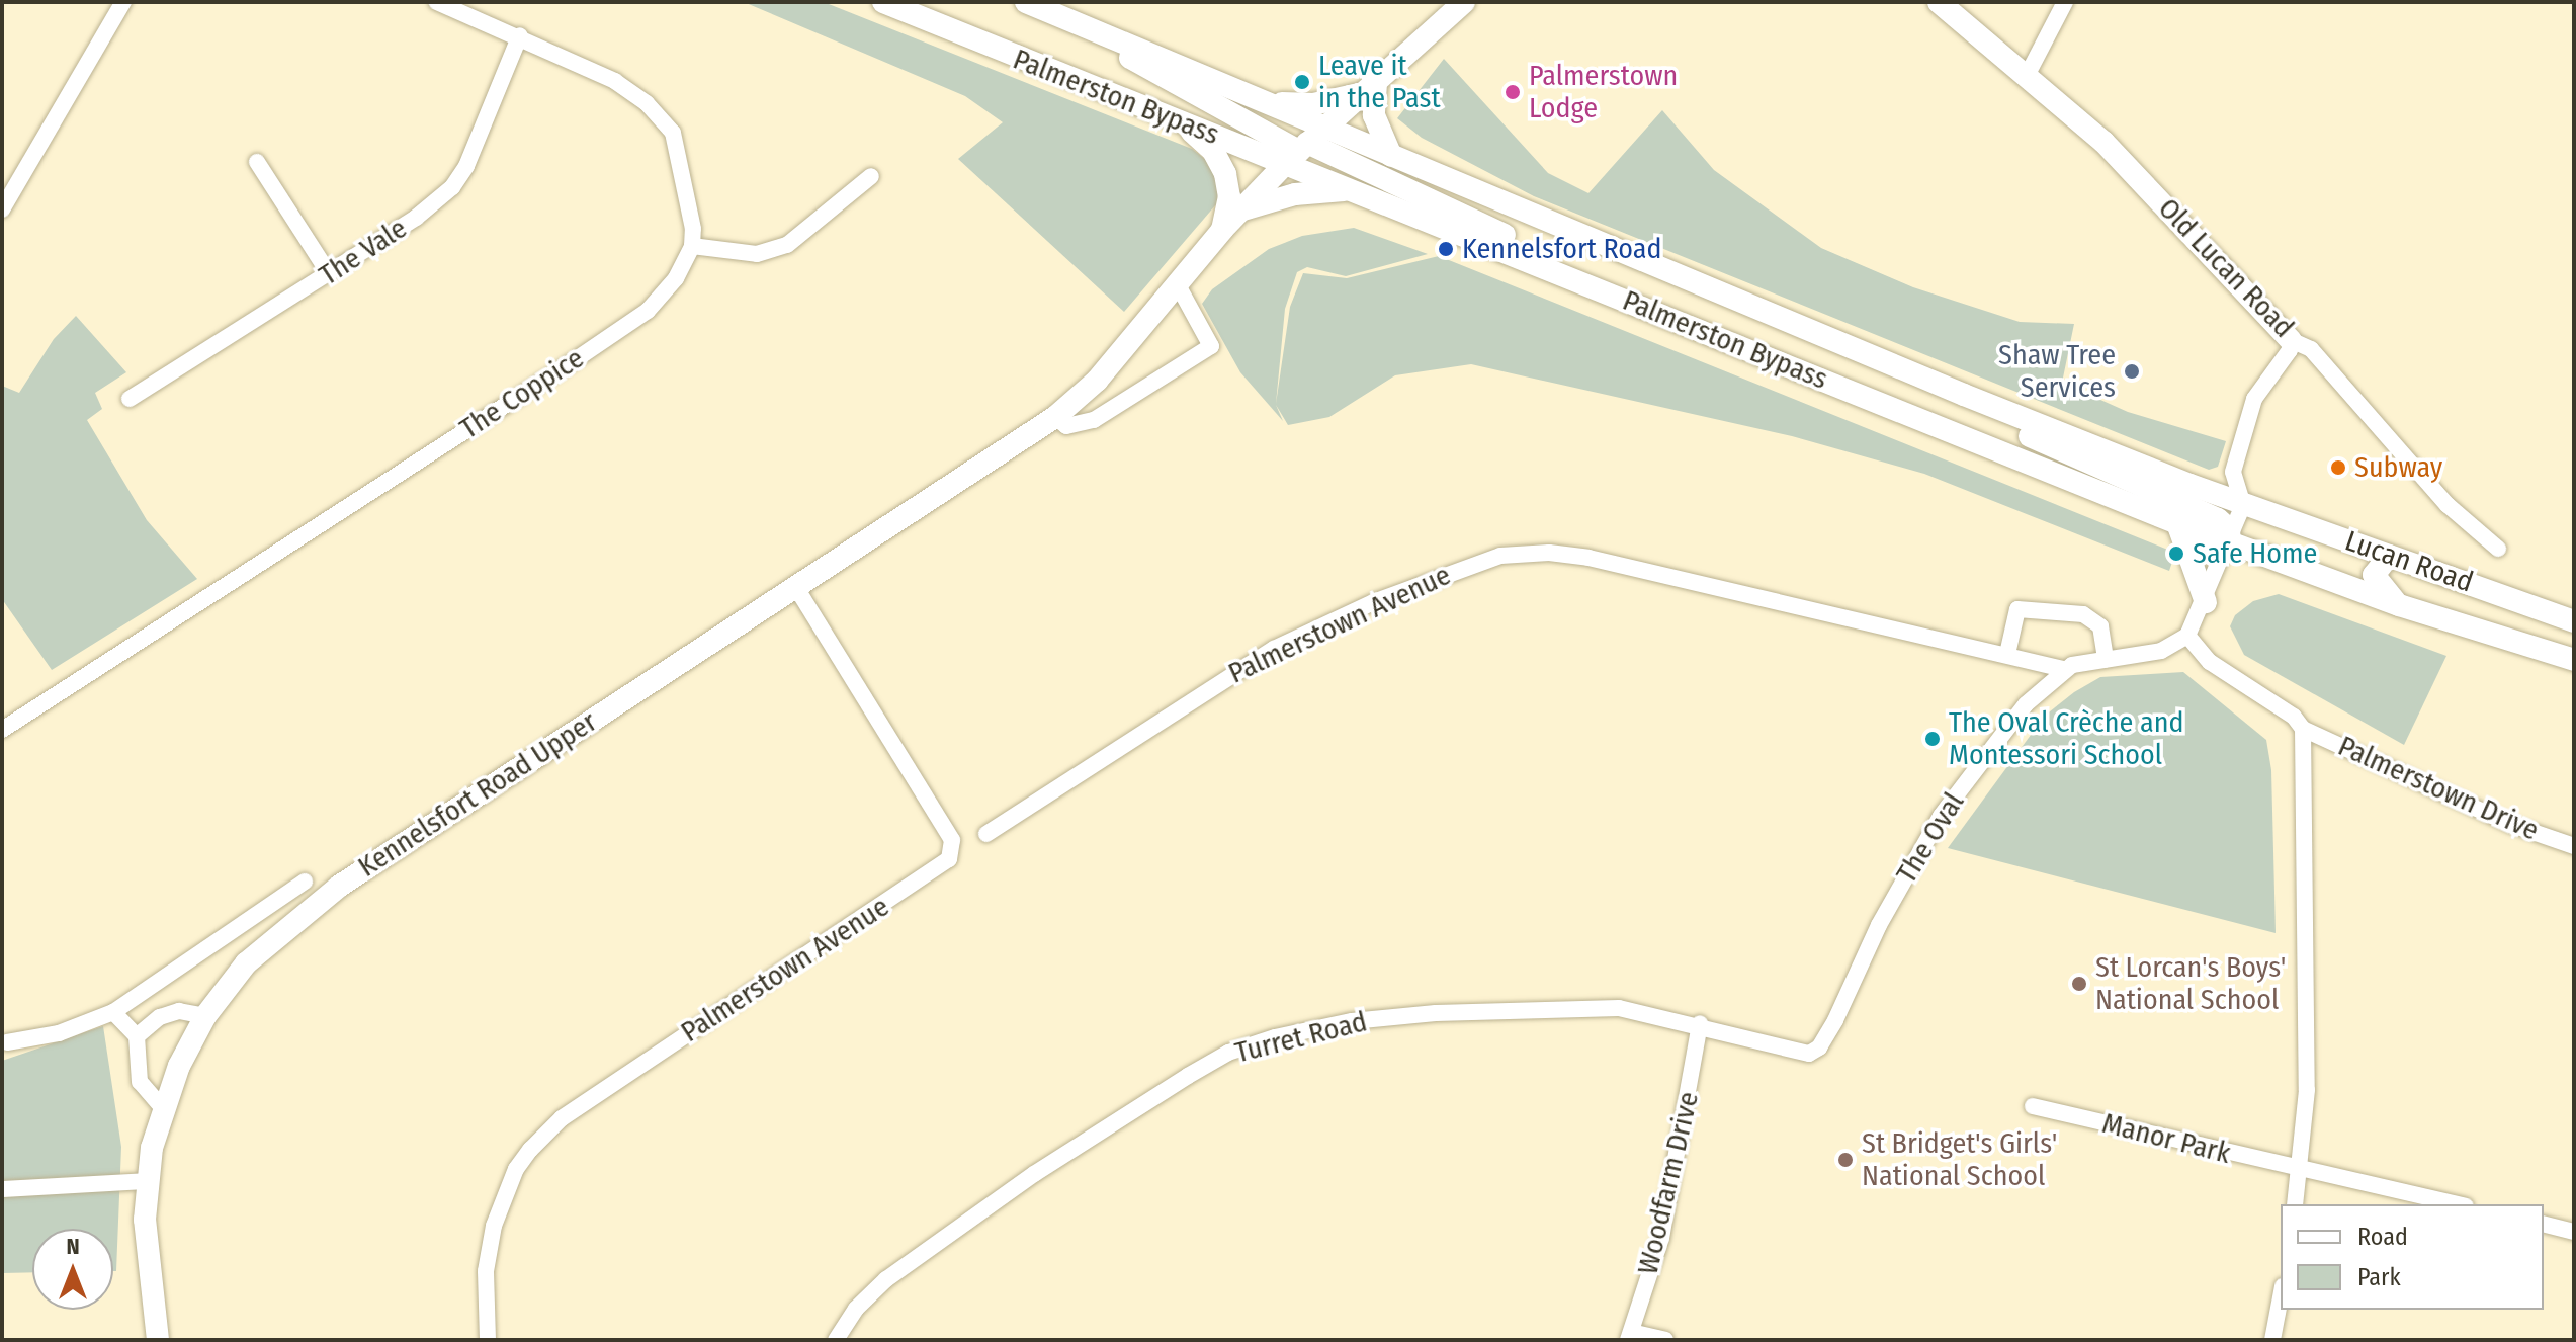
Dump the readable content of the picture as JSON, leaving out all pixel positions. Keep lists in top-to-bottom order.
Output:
{
  "streets": {
    "main road": [
      "Palmerston Bypass",
      "Old Lucan Road",
      "Lucan Road",
      "Kennelsfort Road Upper"
    ],
    "street": [
      "The Vale",
      "The Coppice",
      "Palmerstown Avenue",
      "Palmerstown Drive",
      "The Oval",
      "Turret Road",
      "Manor Park",
      "Woodfarm Drive"
    ]
  },
  "crossings": [
    ["Palmerston Bypass", "Lucan Road"],
    ["Palmerston Bypass", "Kennelsfort Road Upper"],
    ["Palmerstown Avenue", "Kennelsfort Road Upper"],
    ["Palmerstown Avenue", "The Oval"],
    ["The Oval", "Turret Road"],
    ["Turret Road", "Woodfarm Drive"]
  ],
  "places": [
    "Leave it in the Past",
    "Palmerstown Lodge",
    "Kennelsfort Road",
    "Shaw Tree Services",
    "Subway",
    "Safe Home",
    "The Oval Crèche and Montessori School",
    "St Lorcan's Boys' National School",
    "St Bridget's Girls' National School"
  ],
  "legend": ["Road", "Park"],
  "north": "top"
}
